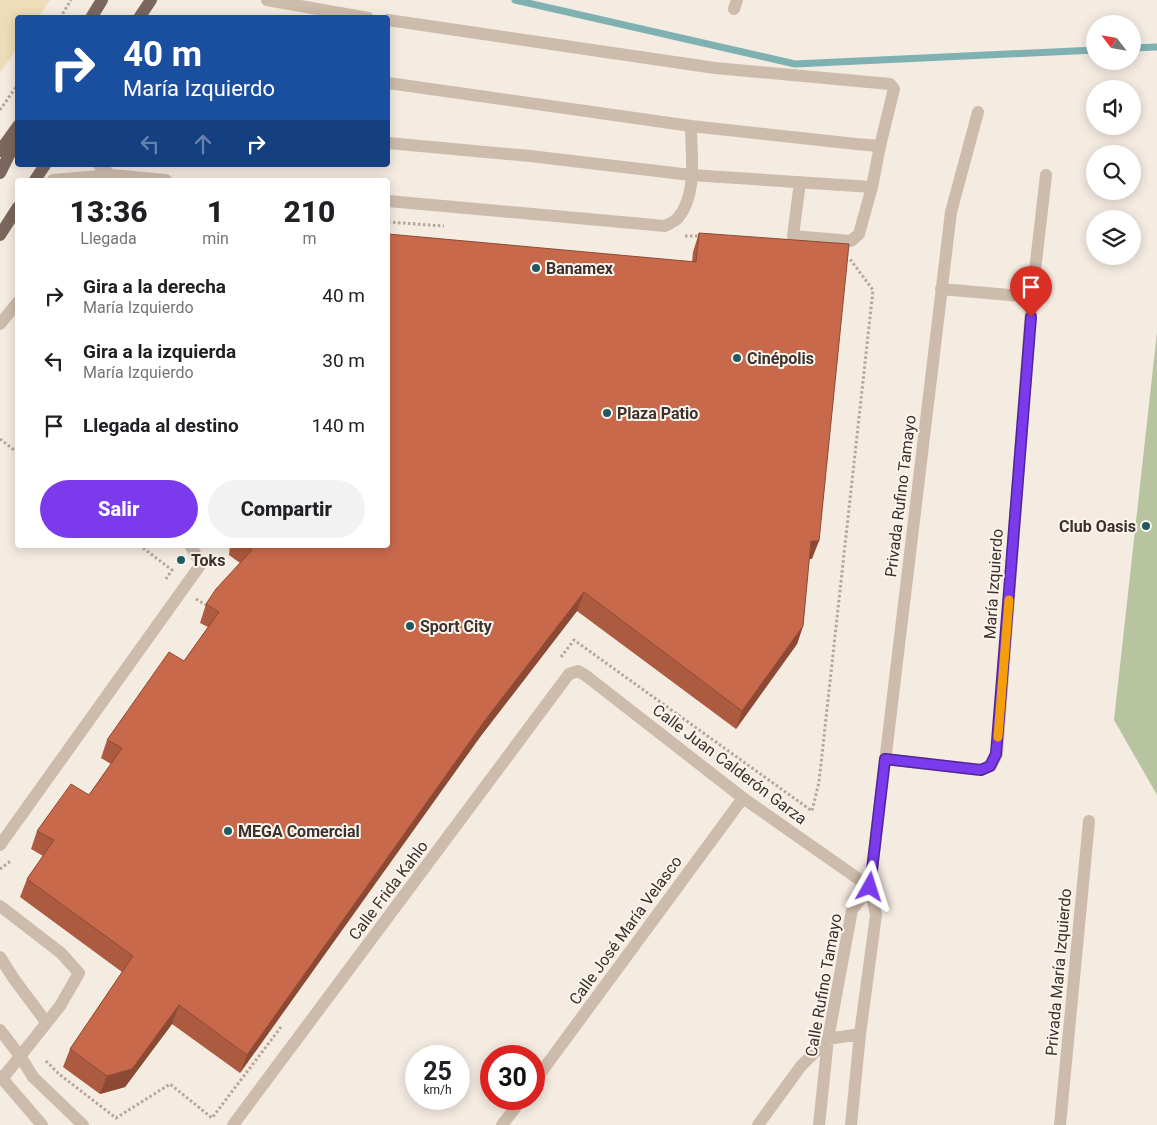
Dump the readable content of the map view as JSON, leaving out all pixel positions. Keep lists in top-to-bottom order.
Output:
{
  "streets": {
    "street": [
      "Privada Rufino Tamayo",
      "María Izquierdo",
      "Calle Juan Calderón Garza",
      "Calle Frida Kahlo",
      "Calle José María Velasco",
      "Privada María Izquierdo",
      "Calle Rufino Tamayo"
    ]
  },
  "crossings": [
    ["Privada Rufino Tamayo", "María Izquierdo"],
    ["Privada Rufino Tamayo", "Calle Juan Calderón Garza"],
    ["Privada Rufino Tamayo", "Calle Rufino Tamayo"],
    ["Calle Juan Calderón Garza", "Calle Frida Kahlo"],
    ["Calle Juan Calderón Garza", "Calle José María Velasco"],
    ["Calle Juan Calderón Garza", "Calle Rufino Tamayo"]
  ],
  "places": [
    "Banamex",
    "Cinépolis",
    "Plaza Patio",
    "Club Oasis",
    "Toks",
    "Sport City",
    "MEGA Comercial"
  ],
  "north": "top left",
  "page": {
    "turn": ["40 m", "María Izquierdo"],
    "eta": [
      "13:36",
      "Llegada",
      "1",
      "min",
      "210",
      "m"
    ],
    "list": [
      {
        "name": "Gira a la derecha",
        "note": "María Izquierdo",
        "value": "40 m"
      },
      {
        "name": "Gira a la izquierda",
        "note": "María Izquierdo",
        "value": "30 m"
      },
      {
        "name": "Llegada al destino",
        "value": "140 m"
      }
    ],
    "buttons": ["Salir", "Compartir"],
    "speed": "25 km/h",
    "limit": "30"
  }
}
